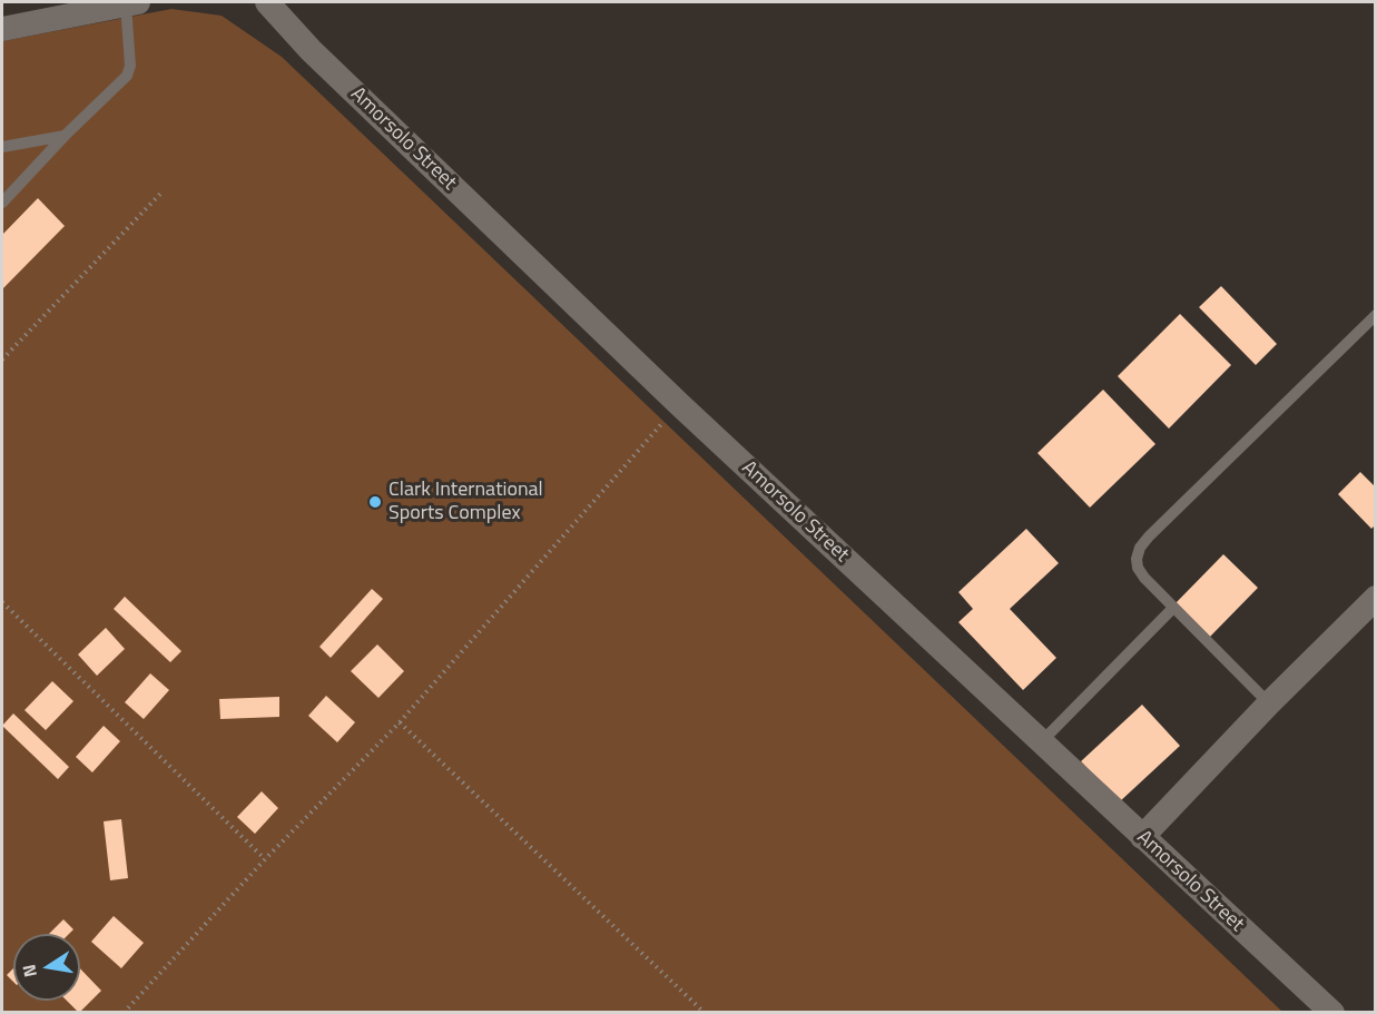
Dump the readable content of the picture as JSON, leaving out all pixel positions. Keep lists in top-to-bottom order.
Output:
{
  "streets": {
    "street": ["Amorsolo Street"]
  },
  "places": ["Clark International Sports Complex"],
  "north": "left"
}
